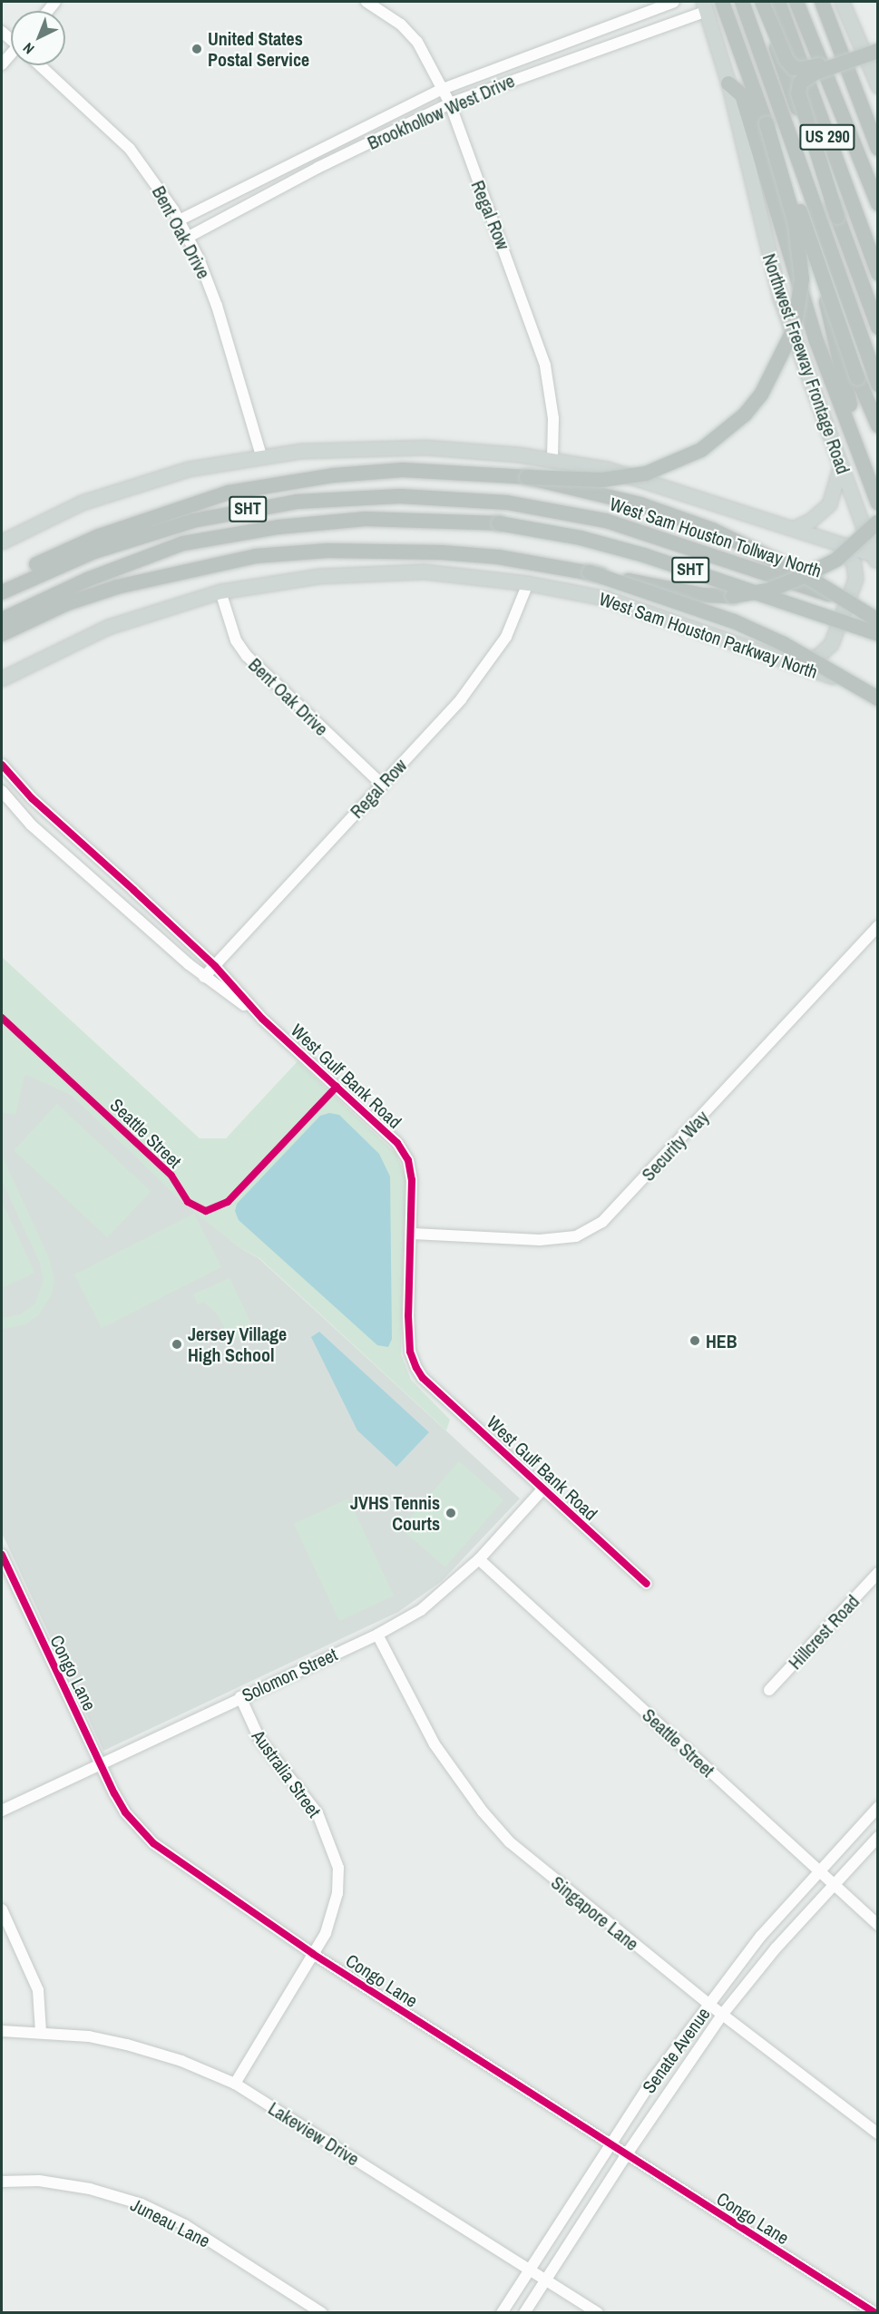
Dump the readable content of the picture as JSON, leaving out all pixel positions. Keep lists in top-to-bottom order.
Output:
{
  "streets": {
    "highway": ["US 290", "SHT", "West Sam Houston Tollway North"],
    "main road": ["Northwest Freeway Frontage Road", "West Sam Houston Parkway North"],
    "street": [
      "Brookhollow West Drive",
      "Regal Row",
      "Bent Oak Drive",
      "West Gulf Bank Road",
      "Seattle Street",
      "Security Way",
      "Hillcrest Road",
      "Congo Lane",
      "Solomon Street",
      "Australia Street",
      "Singapore Lane",
      "Senate Avenue",
      "Lakeview Drive",
      "Juneau Lane"
    ]
  },
  "crossings": [
    ["Brookhollow West Drive", "Regal Row"],
    ["Brookhollow West Drive", "Bent Oak Drive"],
    ["Brookhollow West Drive", "Northwest Freeway Frontage Road"],
    ["Regal Row", "Bent Oak Drive"],
    ["Regal Row", "West Sam Houston Parkway North"],
    ["Regal Row", "West Gulf Bank Road"],
    ["Bent Oak Drive", "West Sam Houston Parkway North"],
    ["West Gulf Bank Road", "Security Way"],
    ["West Gulf Bank Road", "Solomon Street"],
    ["Seattle Street", "Solomon Street"],
    ["Seattle Street", "Senate Avenue"],
    ["Congo Lane", "Solomon Street"],
    ["Congo Lane", "Australia Street"],
    ["Congo Lane", "Senate Avenue"],
    ["Solomon Street", "Australia Street"],
    ["Solomon Street", "Singapore Lane"],
    ["Australia Street", "Lakeview Drive"],
    ["Singapore Lane", "Senate Avenue"],
    ["Senate Avenue", "Lakeview Drive"]
  ],
  "places": [
    "United States Postal Service",
    "HEB",
    "Jersey Village High School",
    "JVHS Tennis Courts"
  ],
  "north": "bottom left"
}
